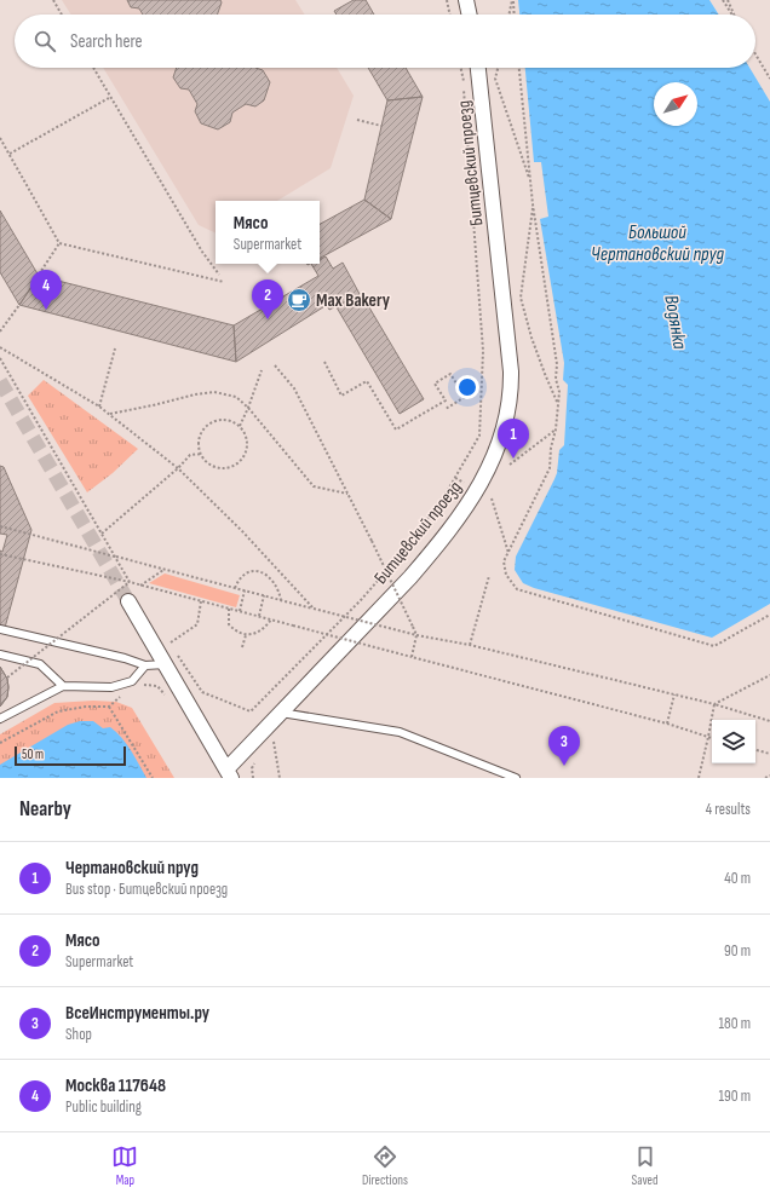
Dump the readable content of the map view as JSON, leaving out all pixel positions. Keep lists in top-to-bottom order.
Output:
{
  "streets": {
    "street": ["Битцевский проезд"]
  },
  "water": ["Большой Чертановский пруд", "Водянка"],
  "places": {
    "cafe": ["Max Bakery"]
  },
  "scale_bar": "50 m",
  "north": "top right",
  "page": {
    "search": "Search here",
    "popup": ["Мясо", "Supermarket"],
    "pins": [
      "4",
      "2",
      "1",
      "3"
    ],
    "scale": "50 m",
    "heading": ["Nearby", "4 results"],
    "list": [
      {
        "mark": "1",
        "name": "Чертановский пруд",
        "note": "Bus stop · Битцевский проезд",
        "value": "40 m"
      },
      {
        "mark": "2",
        "name": "Мясо",
        "note": "Supermarket",
        "value": "90 m"
      },
      {
        "mark": "3",
        "name": "ВсеИнструменты.ру",
        "note": "Shop",
        "value": "180 m"
      },
      {
        "mark": "4",
        "name": "Москва 117648",
        "note": "Public building",
        "value": "190 m"
      }
    ],
    "nav": ["Map", "Directions", "Saved"]
  }
}
